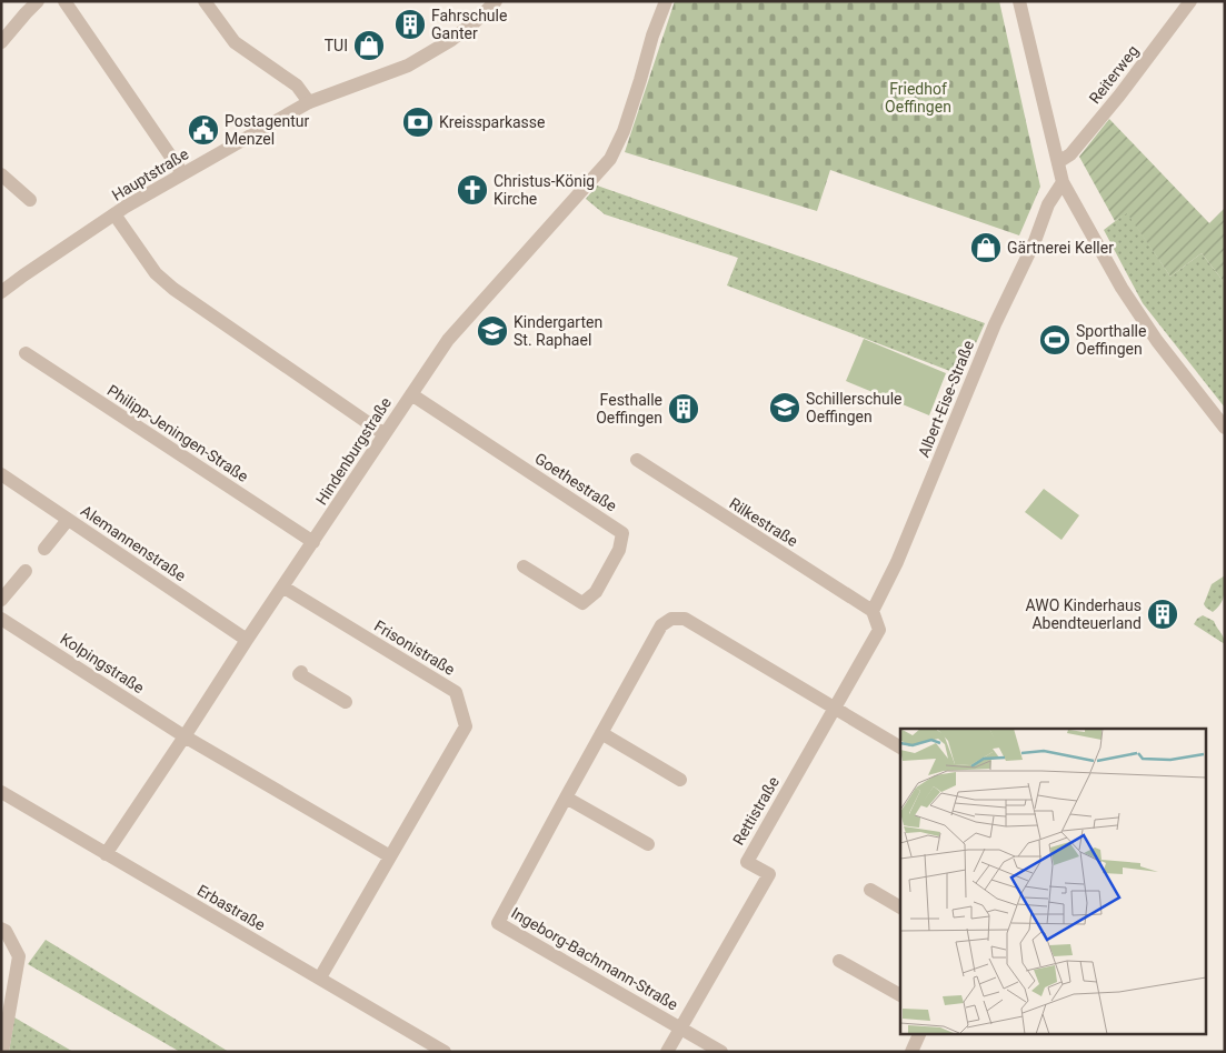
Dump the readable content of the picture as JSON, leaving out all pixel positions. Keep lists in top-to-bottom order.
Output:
{
  "streets": {
    "street": [
      "Reiterweg",
      "Hauptstraße",
      "Albert-Eise-Straße",
      "Philipp-Jeningen-Straße",
      "Hindenburgstraße",
      "Goethestraße",
      "Rilkestraße",
      "Alemannenstraße",
      "Frisonistraße",
      "Kolpingstraße",
      "Rettistraße",
      "Erbastraße",
      "Ingeborg-Bachmann-Straße"
    ]
  },
  "crossings": [
    ["Albert-Eise-Straße", "Rilkestraße"],
    ["Albert-Eise-Straße", "Rettistraße"],
    ["Philipp-Jeningen-Straße", "Hindenburgstraße"],
    ["Hindenburgstraße", "Goethestraße"],
    ["Hindenburgstraße", "Alemannenstraße"],
    ["Hindenburgstraße", "Frisonistraße"],
    ["Hindenburgstraße", "Kolpingstraße"],
    ["Hindenburgstraße", "Erbastraße"],
    ["Rilkestraße", "Rettistraße"],
    ["Frisonistraße", "Erbastraße"],
    ["Rettistraße", "Ingeborg-Bachmann-Straße"]
  ],
  "parks": ["Friedhof Oeffingen"],
  "places": {
    "building": ["Fahrschule Ganter", "Festhalle Oeffingen", "AWO Kinderhaus Abendteuerland"],
    "shop": ["TUI", "Gärtnerei Keller"],
    "bank": ["Kreissparkasse"],
    "public building": ["Postagentur Menzel"],
    "church": ["Christus-König Kirche"],
    "school or university": ["Kindergarten St. Raphael", "Schillerschule Oeffingen"],
    "sports": ["Sporthalle Oeffingen"]
  }
}
